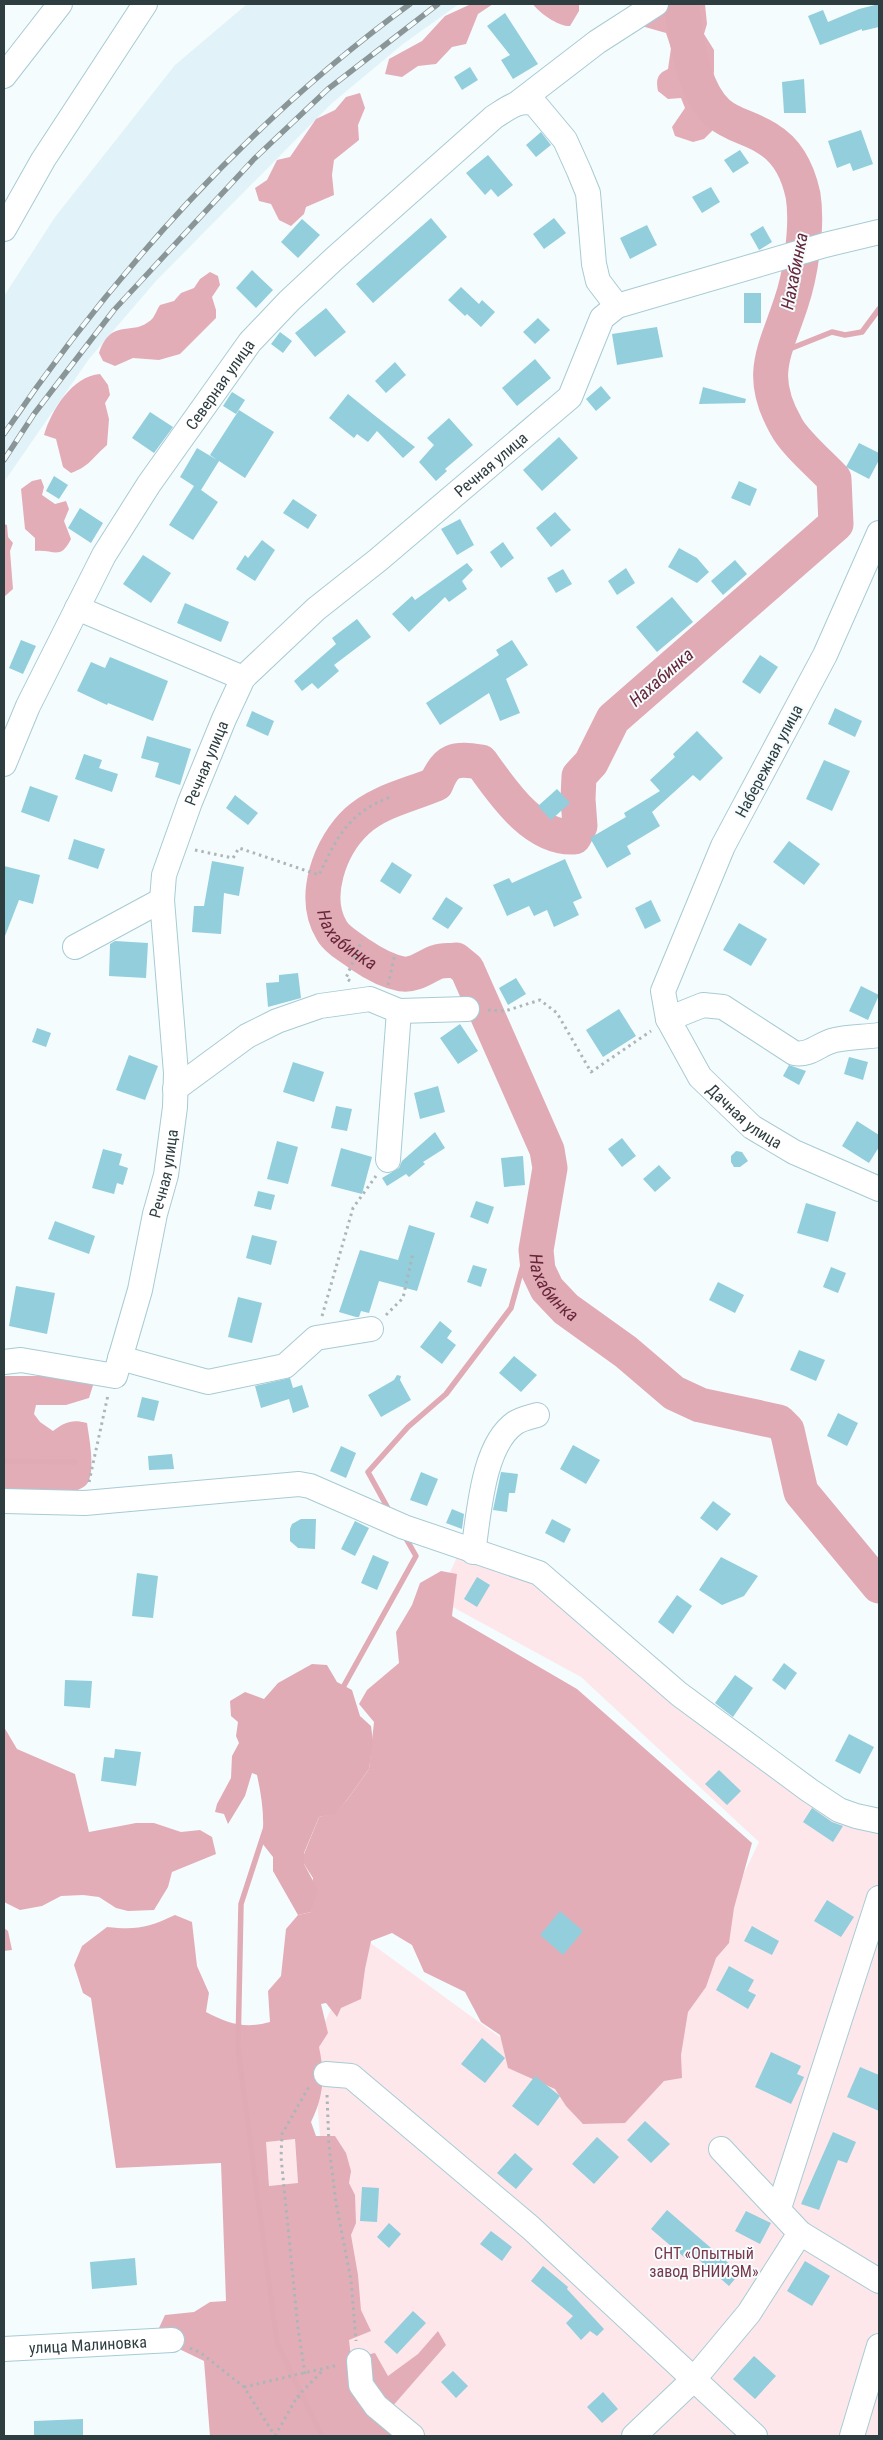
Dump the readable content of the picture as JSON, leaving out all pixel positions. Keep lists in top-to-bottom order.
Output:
{
  "streets": {
    "street": [
      "Северная улица",
      "Речная улица",
      "Набережная улица",
      "Дачная улица",
      "улица Малиновка"
    ]
  },
  "crossings": [
    ["Набережная улица", "Дачная улица"]
  ],
  "water": ["Нахабинка"],
  "parks": ["СНТ «Опытный завод ВНИИЭМ»"]
}
